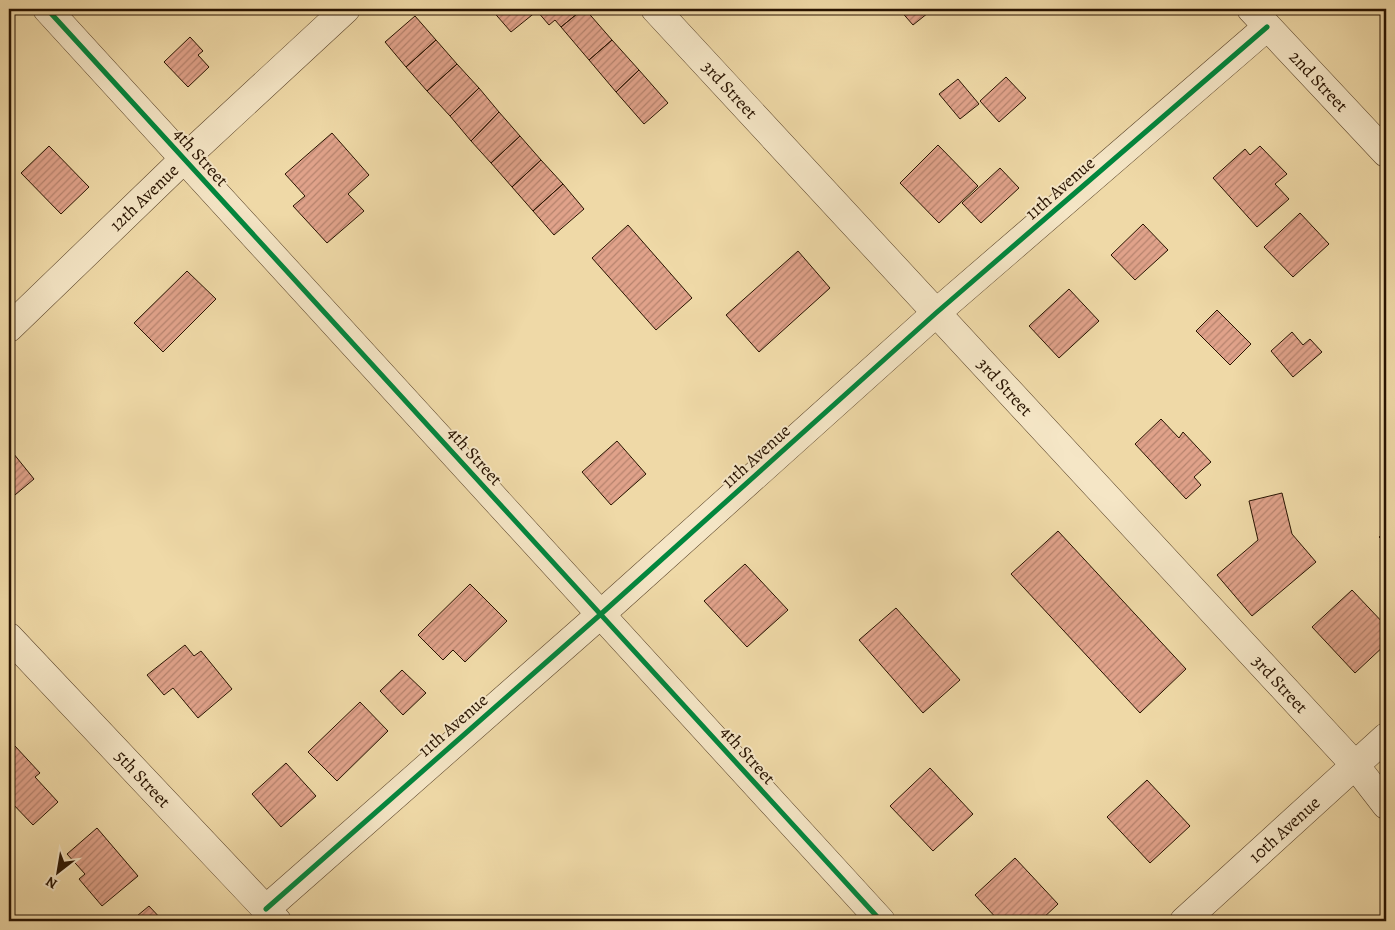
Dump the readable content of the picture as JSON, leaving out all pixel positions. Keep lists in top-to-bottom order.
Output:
{
  "streets": {
    "street": [
      "2nd Street",
      "3rd Street",
      "4th Street",
      "11th Avenue",
      "12th Avenue",
      "5th Street",
      "10th Avenue"
    ]
  },
  "crossings": [
    ["2nd Street", "11th Avenue"],
    ["3rd Street", "11th Avenue"],
    ["3rd Street", "10th Avenue"],
    ["4th Street", "11th Avenue"],
    ["4th Street", "12th Avenue"],
    ["11th Avenue", "5th Street"]
  ],
  "north": "bottom left"
}
